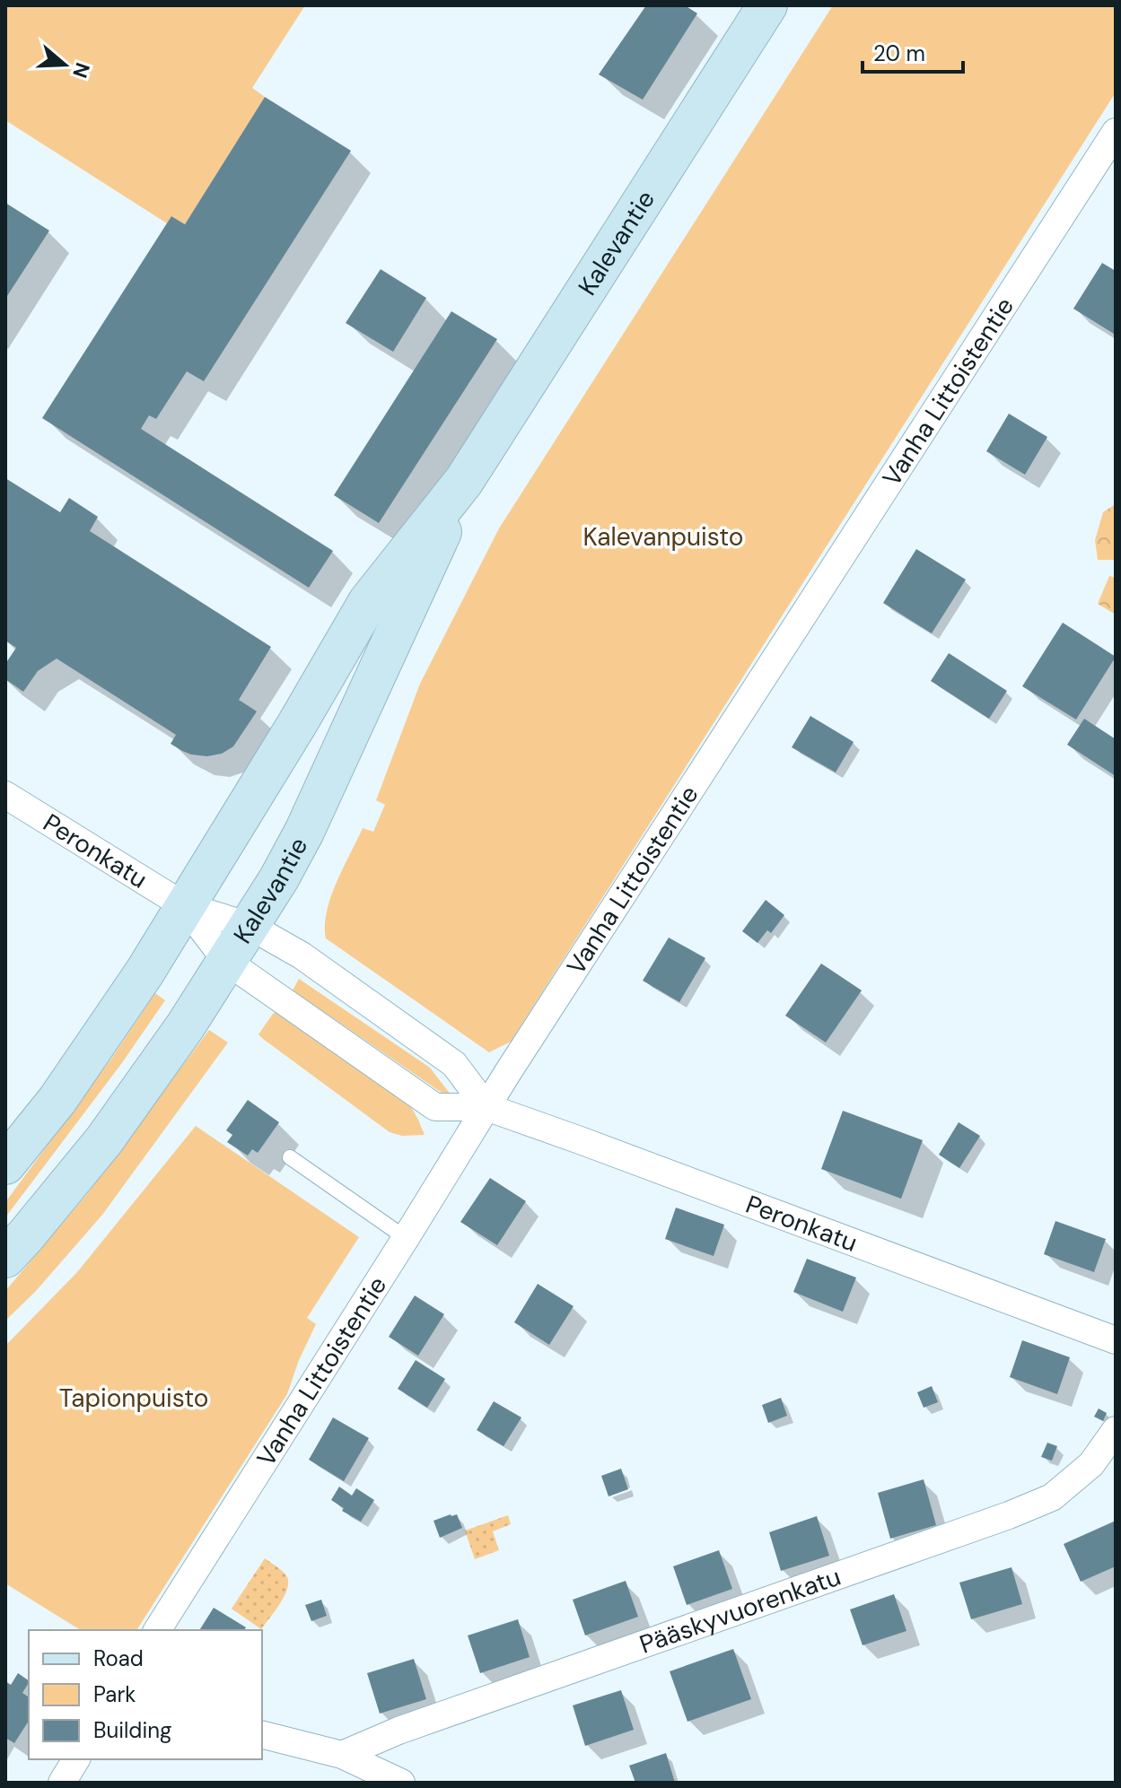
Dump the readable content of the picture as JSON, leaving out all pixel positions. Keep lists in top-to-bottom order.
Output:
{
  "streets": {
    "main road": ["Kalevantie"],
    "street": ["Vanha Littoistentie", "Peronkatu", "Pääskyvuorenkatu"]
  },
  "crossings": [
    ["Kalevantie", "Peronkatu"],
    ["Vanha Littoistentie", "Peronkatu"]
  ],
  "parks": ["Kalevanpuisto", "Tapionpuisto"],
  "legend": ["Road", "Park", "Building"],
  "scale_bar": "20 m",
  "north": "right"
}
